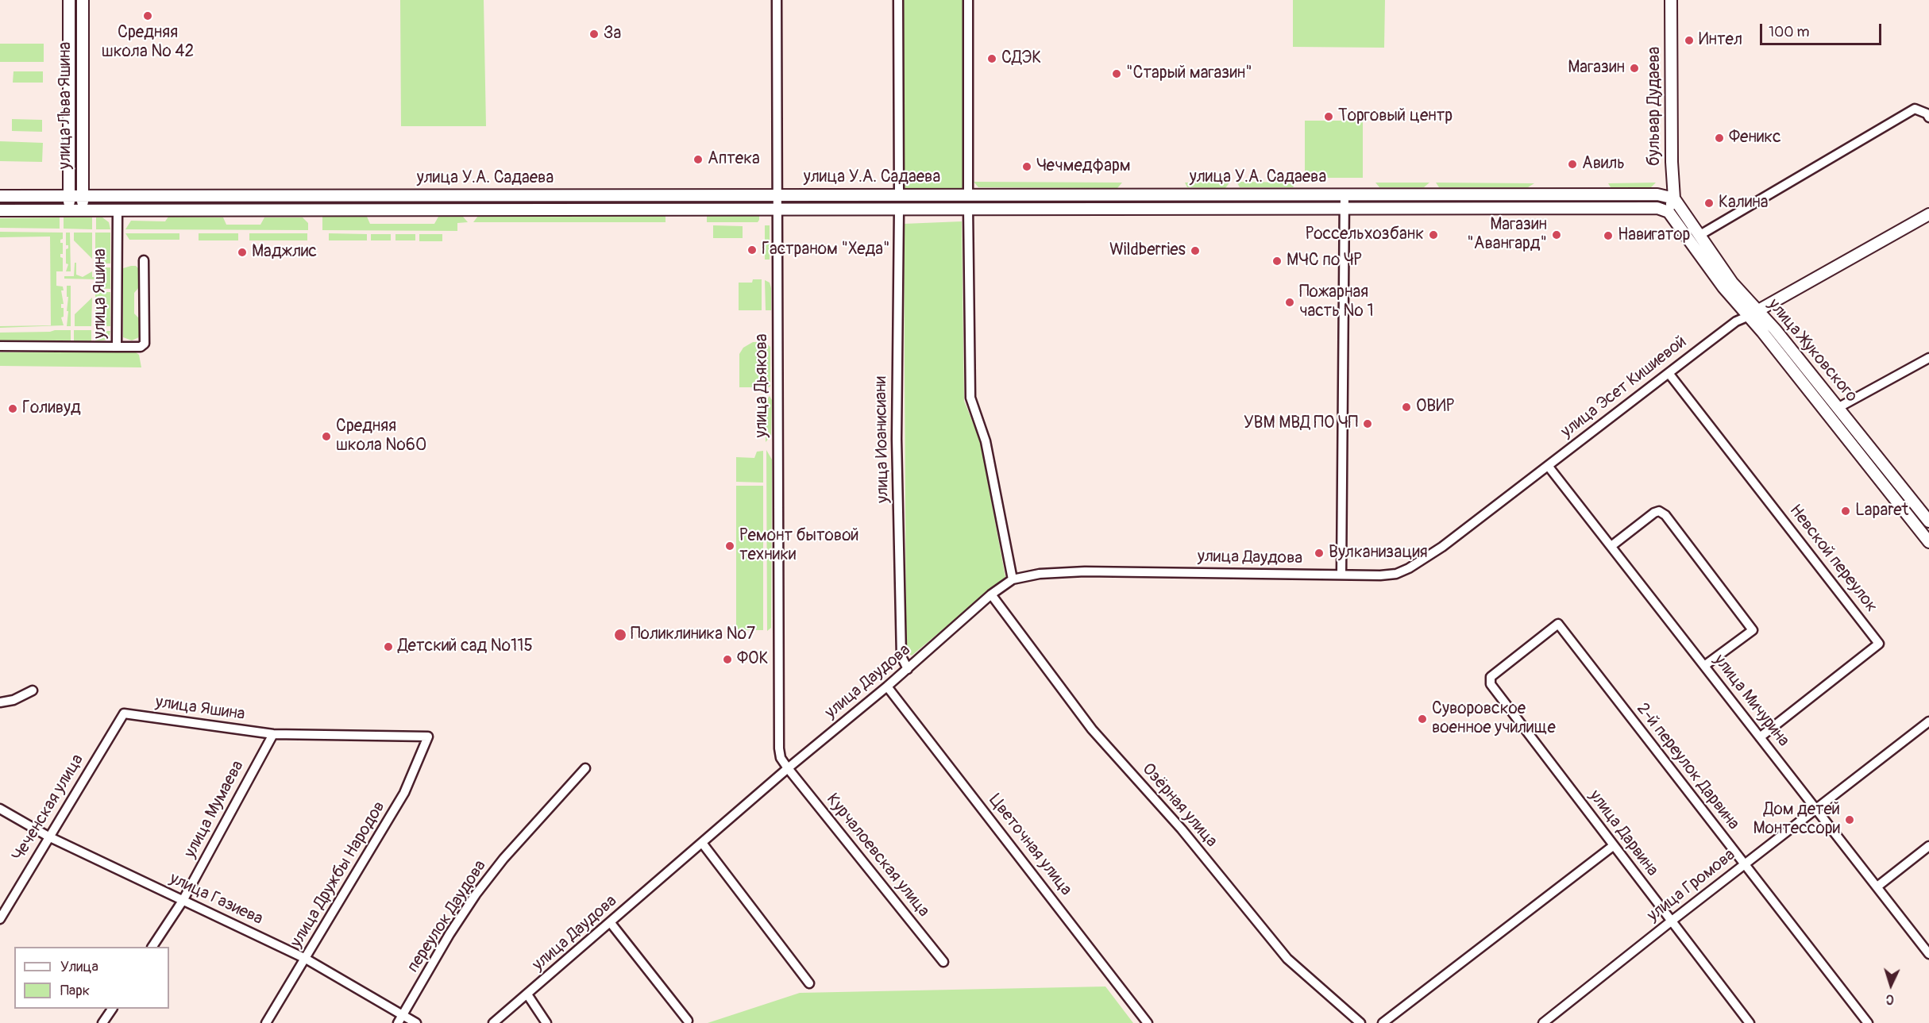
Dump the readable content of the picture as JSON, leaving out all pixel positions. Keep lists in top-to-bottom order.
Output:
{
  "streets": {
    "main road": [
      "улица Льва Яшина",
      "бульвар Дудаева",
      "улица У.А. Садаева",
      "улица Жуковского",
      "улица Эсет Кишиевой"
    ],
    "street": [
      "улица Яшина",
      "улица Дьякова",
      "улица Иоанисиани",
      "улица Даудова",
      "Невской переулок",
      "улица Мичурина",
      "2-й переулок Дарвина",
      "Озёрная улица",
      "Чеченская улица",
      "улица Мумаева",
      "улица Дарвина",
      "Цветочная улица",
      "Курчалоевская улица",
      "улица Дружбы Народов",
      "улица Громова",
      "улица Газиева",
      "переулок Даудова"
    ]
  },
  "crossings": [
    ["улица Льва Яшина", "улица У.А. Садаева"],
    ["бульвар Дудаева", "улица У.А. Садаева"],
    ["бульвар Дудаева", "улица Жуковского"],
    ["улица У.А. Садаева", "улица Яшина"],
    ["улица У.А. Садаева", "улица Жуковского"],
    ["улица У.А. Садаева", "улица Дьякова"],
    ["улица У.А. Садаева", "улица Иоанисиани"],
    ["улица Яшина", "Чеченская улица"],
    ["улица Яшина", "улица Мумаева"],
    ["улица Яшина", "улица Дружбы Народов"],
    ["улица Жуковского", "улица Эсет Кишиевой"],
    ["улица Дьякова", "улица Даудова"],
    ["улица Дьякова", "Курчалоевская улица"],
    ["улица Эсет Кишиевой", "улица Даудова"],
    ["улица Эсет Кишиевой", "Невской переулок"],
    ["улица Эсет Кишиевой", "улица Мичурина"],
    ["улица Иоанисиани", "улица Даудова"],
    ["улица Даудова", "Озёрная улица"],
    ["улица Даудова", "Цветочная улица"],
    ["улица Даудова", "Курчалоевская улица"],
    ["Невской переулок", "улица Мичурина"],
    ["улица Мичурина", "улица Громова"],
    ["2-й переулок Дарвина", "улица Дарвина"],
    ["2-й переулок Дарвина", "улица Громова"],
    ["Чеченская улица", "улица Газиева"],
    ["улица Мумаева", "улица Газиева"],
    ["улица Дарвина", "улица Громова"],
    ["улица Дружбы Народов", "улица Газиева"],
    ["улица Газиева", "переулок Даудова"]
  ],
  "places": [
    "Средняя школа № 42",
    "За",
    "Интел",
    "СДЭК",
    "Магазин",
    "\"Старый магазин\"",
    "Торговый центр",
    "Феникс",
    "Аптека",
    "Авиль",
    "Чечмедфарм",
    "Калина",
    "Россельхозбанк",
    "Магазин \"Авангард\"",
    "Навигатор",
    "Гастраном \"Хеда\"",
    "Wildberries",
    "Маджлис",
    "МЧС по ЧР",
    "Пожарная часть № 1",
    "ОВИР",
    "Голивуд",
    "УВМ МВД ПО ЧП",
    "Средняя школа №60",
    "Laparet",
    "Ремонт бытовой техники",
    "Вулканизация",
    "Поликлиника №7",
    "Детский сад №115",
    "ФОК",
    "Суворовское военное училище",
    "Дом детей Монтессори"
  ],
  "legend": ["Улица", "Парк"],
  "scale_bar": "100 m",
  "north": "bottom"
}
